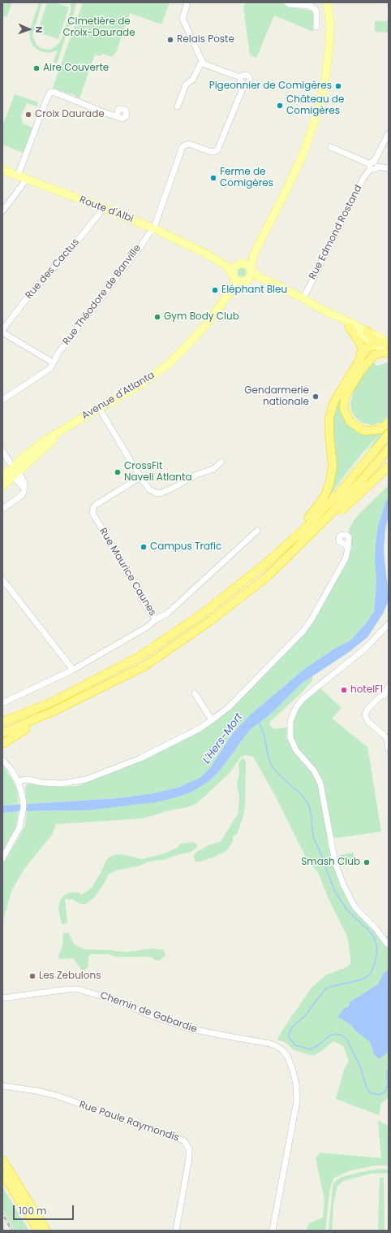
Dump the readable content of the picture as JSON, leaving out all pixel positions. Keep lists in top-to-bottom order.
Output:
{
  "streets": {
    "main road": ["Route d'Albi", "Avenue d'Atlanta"],
    "street": [
      "Rue Edmond Rostand",
      "Rue des Cactus",
      "Rue Théodore de Banville",
      "Rue Maurice Caunes",
      "Chemin de Gabardie",
      "Rue Paule Raymondis"
    ]
  },
  "crossings": [
    ["Route d'Albi", "Rue des Cactus"],
    ["Route d'Albi", "Rue Théodore de Banville"],
    ["Route d'Albi", "Avenue d'Atlanta"]
  ],
  "water": ["L'Hers-Mort"],
  "parks": ["Cimetière de Croix-Daurade"],
  "places": [
    "Relais Poste",
    "Aire Couverte",
    "Pigeonnier de Comigères",
    "Château de Comigères",
    "Croix Daurade",
    "Ferme de Comigères",
    "Eléphant Bleu",
    "Gym Body Club",
    "Gendarmerie nationale",
    "CrossFit Naveli Atlanta",
    "Campus Trafic",
    "hotelF1",
    "Smash Club",
    "Les Zebulons"
  ],
  "scale_bar": "100 m",
  "north": "right"
}
